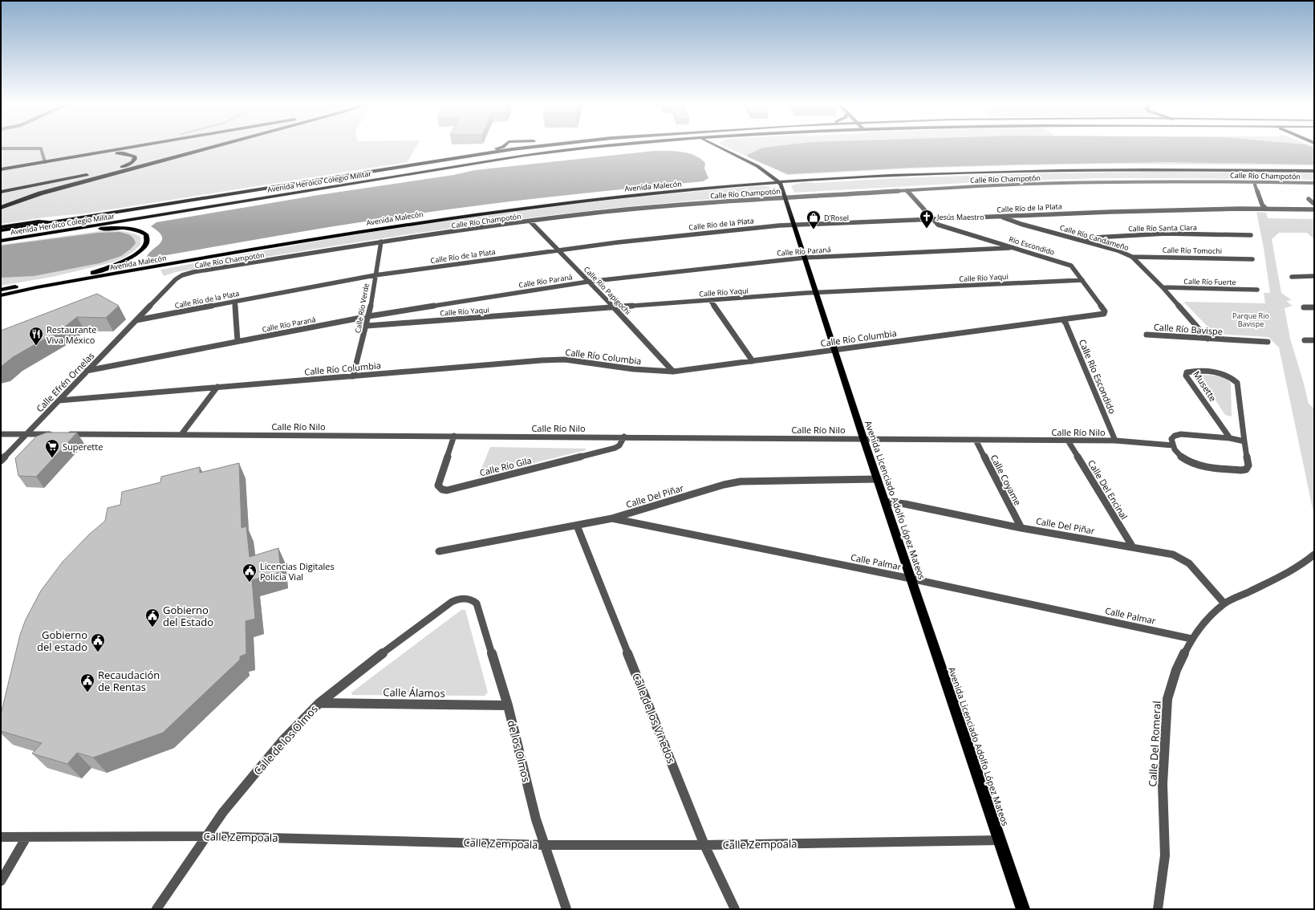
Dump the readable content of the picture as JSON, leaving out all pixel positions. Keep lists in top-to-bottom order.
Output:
{
  "streets": {
    "main road": ["Avenida Heróico Colegio Militar", "Avenida Malecón", "Avenida Licenciado Adolfo López Mateos"],
    "street": [
      "Calle Río Champotón",
      "Calle Río de la Plata",
      "Calle Río Santa Clara",
      "Calle Río Candameño",
      "Rio Escondido",
      "Calle Río Tomochi",
      "Calle Río Paraná",
      "Calle Río Yaqui",
      "Calle Río Fuerte",
      "Calle Río Papigochi",
      "Calle Río Verde",
      "Calle Río Bavispe",
      "Calle Río Columbia",
      "Calle Río Escondido",
      "Calle Efrén Ornelas",
      "Musette",
      "Calle Río Nilo",
      "Calle Río Gila",
      "Calle Coyame",
      "Calle Del Encinal",
      "Calle Del Piñar",
      "Calle Palmar",
      "Calle Álamos",
      "Calle de los Viñedos",
      "Calle de los Olmos",
      "Calle Del Romeral",
      "de los Olmos",
      "Calle Zempoala"
    ]
  },
  "crossings": [
    ["Calle Río Champotón", "Calle Río Papigochi"],
    ["Calle Río Champotón", "Calle Río Verde"],
    ["Calle Río Champotón", "Calle Efrén Ornelas"],
    ["Calle Río Champotón", "Avenida Licenciado Adolfo López Mateos"],
    ["Avenida Malecón", "Avenida Licenciado Adolfo López Mateos"],
    ["Calle Río de la Plata", "Calle Río Candameño"],
    ["Calle Río de la Plata", "Rio Escondido"],
    ["Calle Río de la Plata", "Calle Río Papigochi"],
    ["Calle Río de la Plata", "Calle Río Verde"],
    ["Calle Río de la Plata", "Calle Efrén Ornelas"],
    ["Calle Río de la Plata", "Avenida Licenciado Adolfo López Mateos"],
    ["Calle Río Santa Clara", "Calle Río Candameño"],
    ["Calle Río Candameño", "Calle Río Tomochi"],
    ["Calle Río Candameño", "Calle Río Fuerte"],
    ["Calle Río Candameño", "Calle Río Bavispe"],
    ["Rio Escondido", "Calle Río Paraná"],
    ["Rio Escondido", "Calle Río Yaqui"],
    ["Rio Escondido", "Calle Río Columbia"],
    ["Calle Río Paraná", "Calle Río Papigochi"],
    ["Calle Río Paraná", "Calle Río Verde"],
    ["Calle Río Paraná", "Calle Efrén Ornelas"],
    ["Calle Río Paraná", "Avenida Licenciado Adolfo López Mateos"],
    ["Calle Río Yaqui", "Calle Río Papigochi"],
    ["Calle Río Yaqui", "Calle Río Verde"],
    ["Calle Río Yaqui", "Avenida Licenciado Adolfo López Mateos"],
    ["Calle Río Papigochi", "Calle Río Columbia"],
    ["Calle Río Verde", "Calle Río Columbia"],
    ["Calle Río Columbia", "Calle Río Escondido"],
    ["Calle Río Columbia", "Calle Efrén Ornelas"],
    ["Calle Río Columbia", "Avenida Licenciado Adolfo López Mateos"],
    ["Calle Río Escondido", "Calle Río Nilo"],
    ["Calle Efrén Ornelas", "Calle Río Nilo"],
    ["Calle Río Nilo", "Calle Río Gila"],
    ["Calle Río Nilo", "Calle Coyame"],
    ["Calle Río Nilo", "Calle Del Encinal"],
    ["Calle Río Nilo", "Avenida Licenciado Adolfo López Mateos"],
    ["Calle Coyame", "Calle Del Piñar"],
    ["Calle Del Encinal", "Calle Del Piñar"],
    ["Calle Del Piñar", "Avenida Licenciado Adolfo López Mateos"],
    ["Calle Del Piñar", "Calle Palmar"],
    ["Calle Del Piñar", "Calle de los Viñedos"],
    ["Calle Del Piñar", "Calle Del Romeral"],
    ["Avenida Licenciado Adolfo López Mateos", "Calle Palmar"],
    ["Avenida Licenciado Adolfo López Mateos", "Calle Zempoala"],
    ["Calle Palmar", "Calle Del Romeral"],
    ["Calle Álamos", "Calle de los Olmos"],
    ["Calle Álamos", "de los Olmos"],
    ["Calle de los Viñedos", "Calle Zempoala"],
    ["Calle de los Olmos", "de los Olmos"],
    ["Calle de los Olmos", "Calle Zempoala"],
    ["de los Olmos", "Calle Zempoala"]
  ],
  "parks": ["Parque Rio Bavispe"],
  "places": {
    "church": ["Jesús Maestro"],
    "shop": ["D'Rosel"],
    "restaurant": ["Restaurante Viva México"],
    "supermarket": ["Superette"],
    "public building": [
      "Licencias Digitales Policia Vial",
      "Gobierno del Estado",
      "Gobierno del estado",
      "Recaudación de Rentas"
    ]
  }
}
